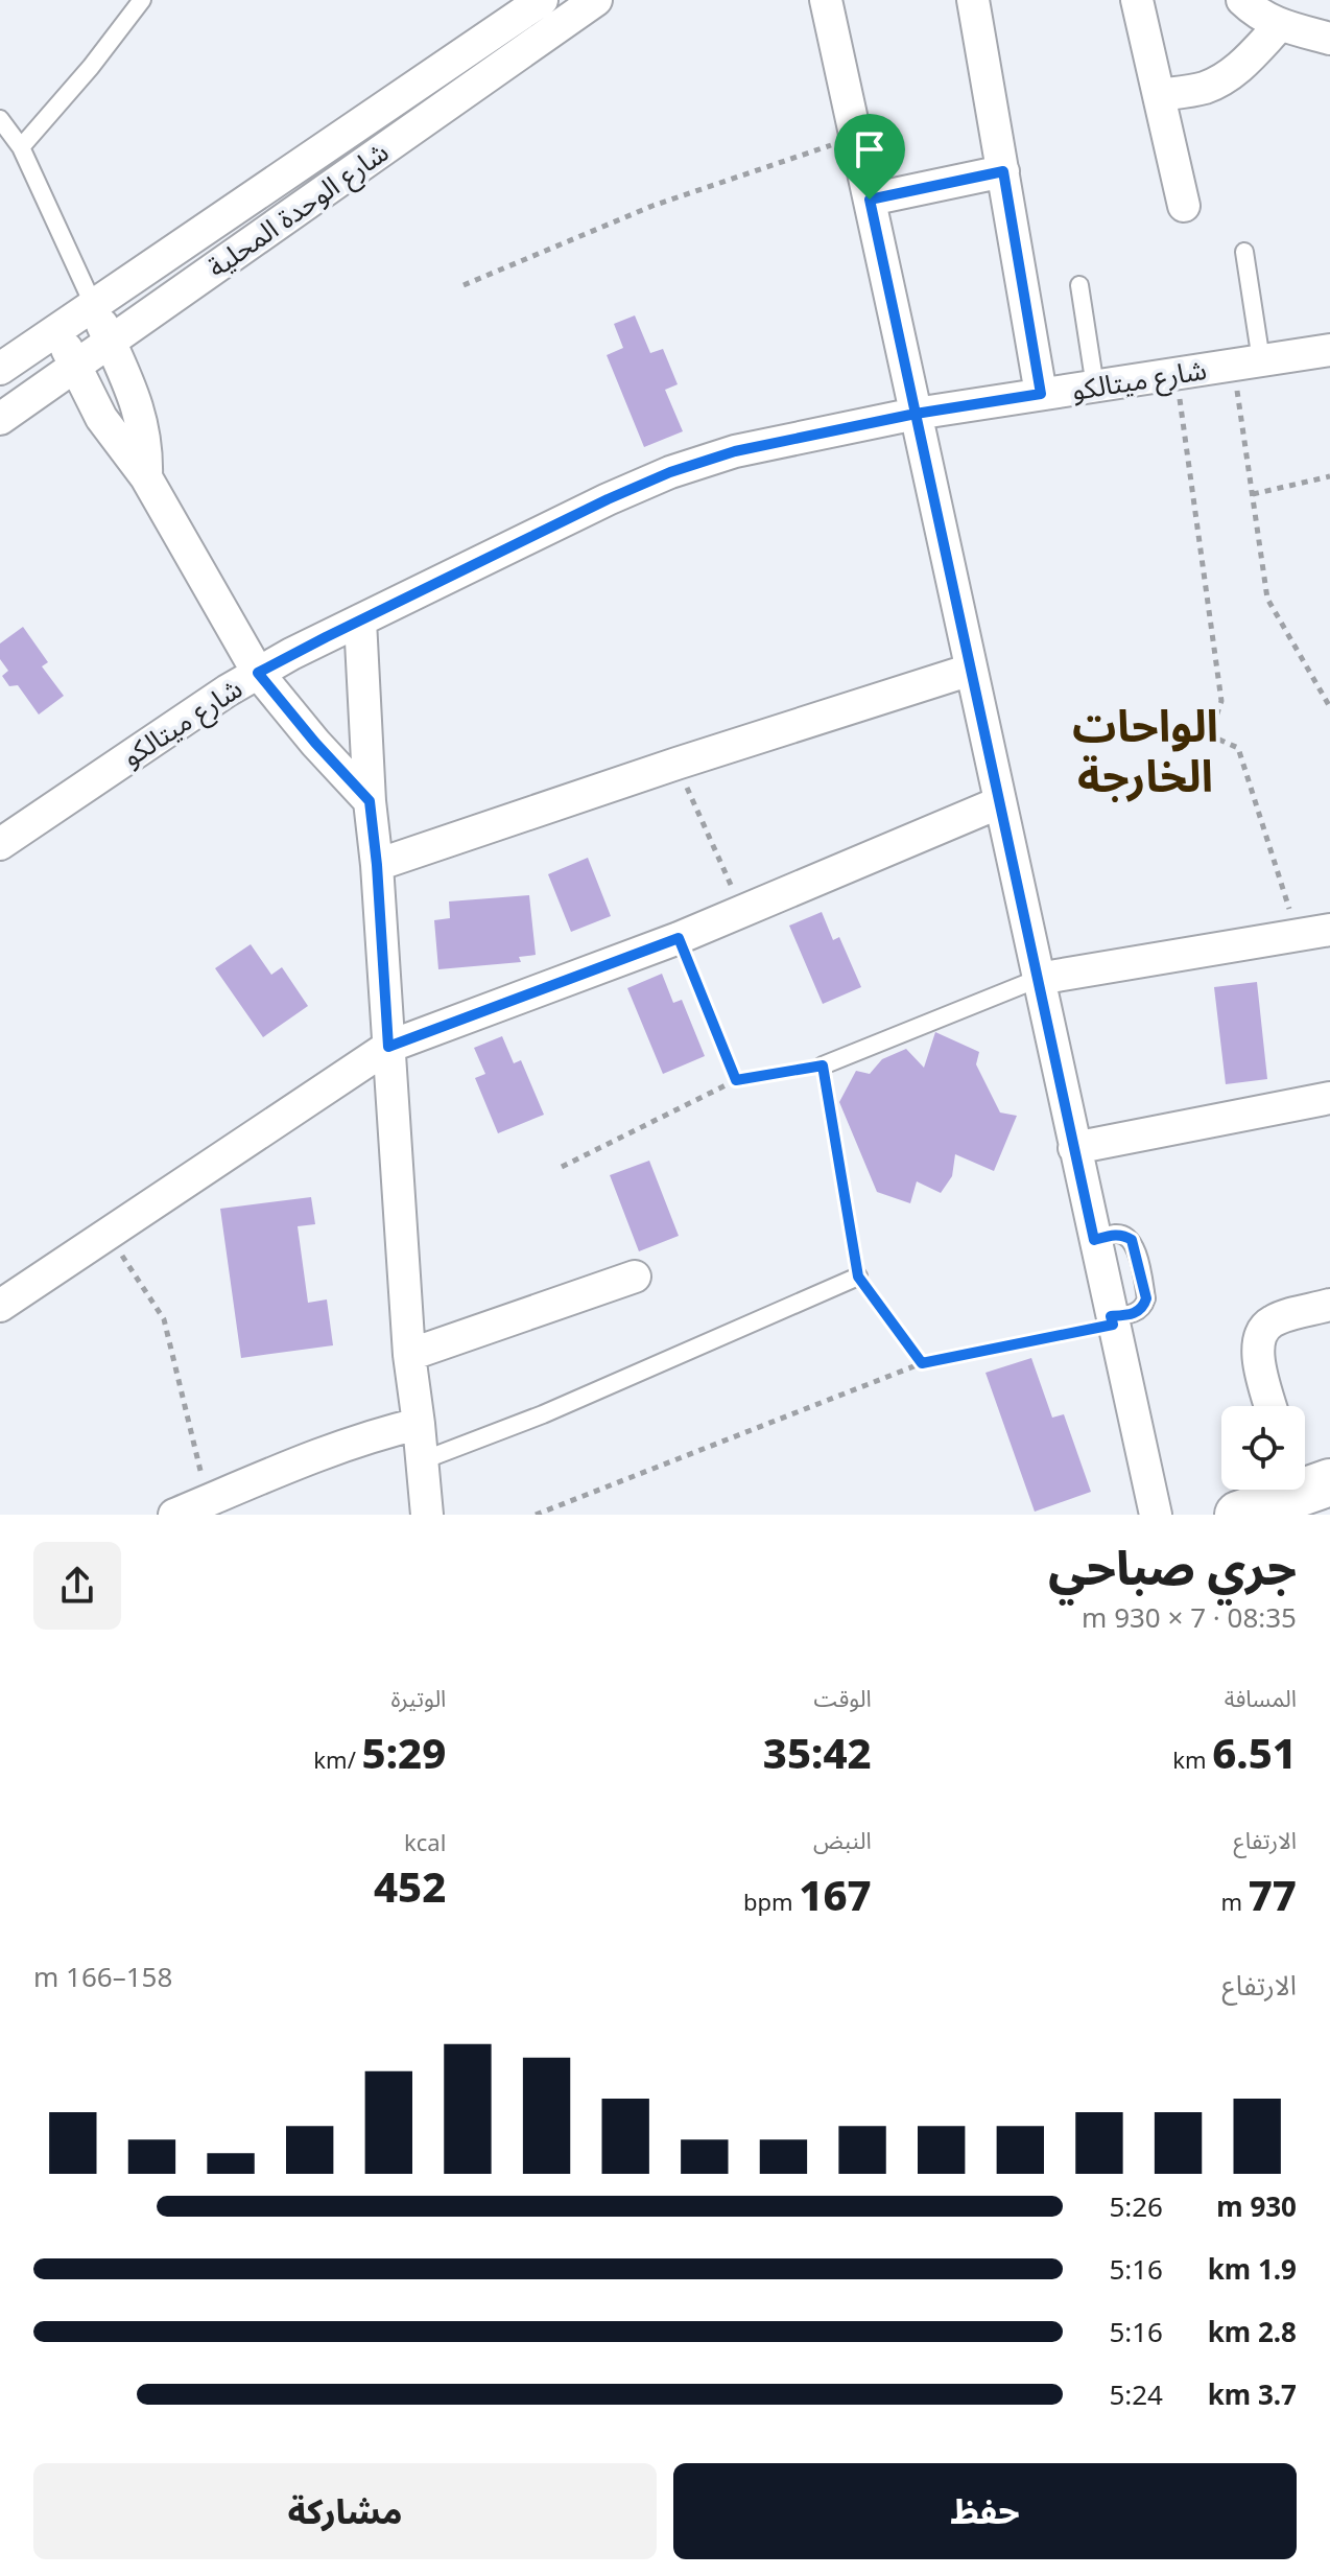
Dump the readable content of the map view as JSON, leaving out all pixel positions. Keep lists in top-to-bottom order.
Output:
{
  "streets": {
    "street": ["شارع الوحدة المحلية", "شارع ميتالكو"]
  },
  "districts": ["الواحات الخارجة"],
  "page": {
    "heading": ["جري صباحي", "08:35 · 7 × 930 m"],
    "stats": [
      ["المسافة", "6.51 km"],
      ["الوقت", "35:42"],
      ["الوتيرة", "5:29 /km"],
      ["الارتفاع", "77 m"],
      ["النبض", "167 bpm"],
      ["kcal", "452"]
    ],
    "chart": ["الارتفاع", "158–166 m"],
    "list": [
      {
        "name": "930 m",
        "note": "5:26"
      },
      {
        "name": "1.9 km",
        "note": "5:16"
      },
      {
        "name": "2.8 km",
        "note": "5:16"
      },
      {
        "name": "3.7 km",
        "note": "5:24"
      }
    ],
    "buttons": ["حفظ", "مشاركة"]
  }
}
